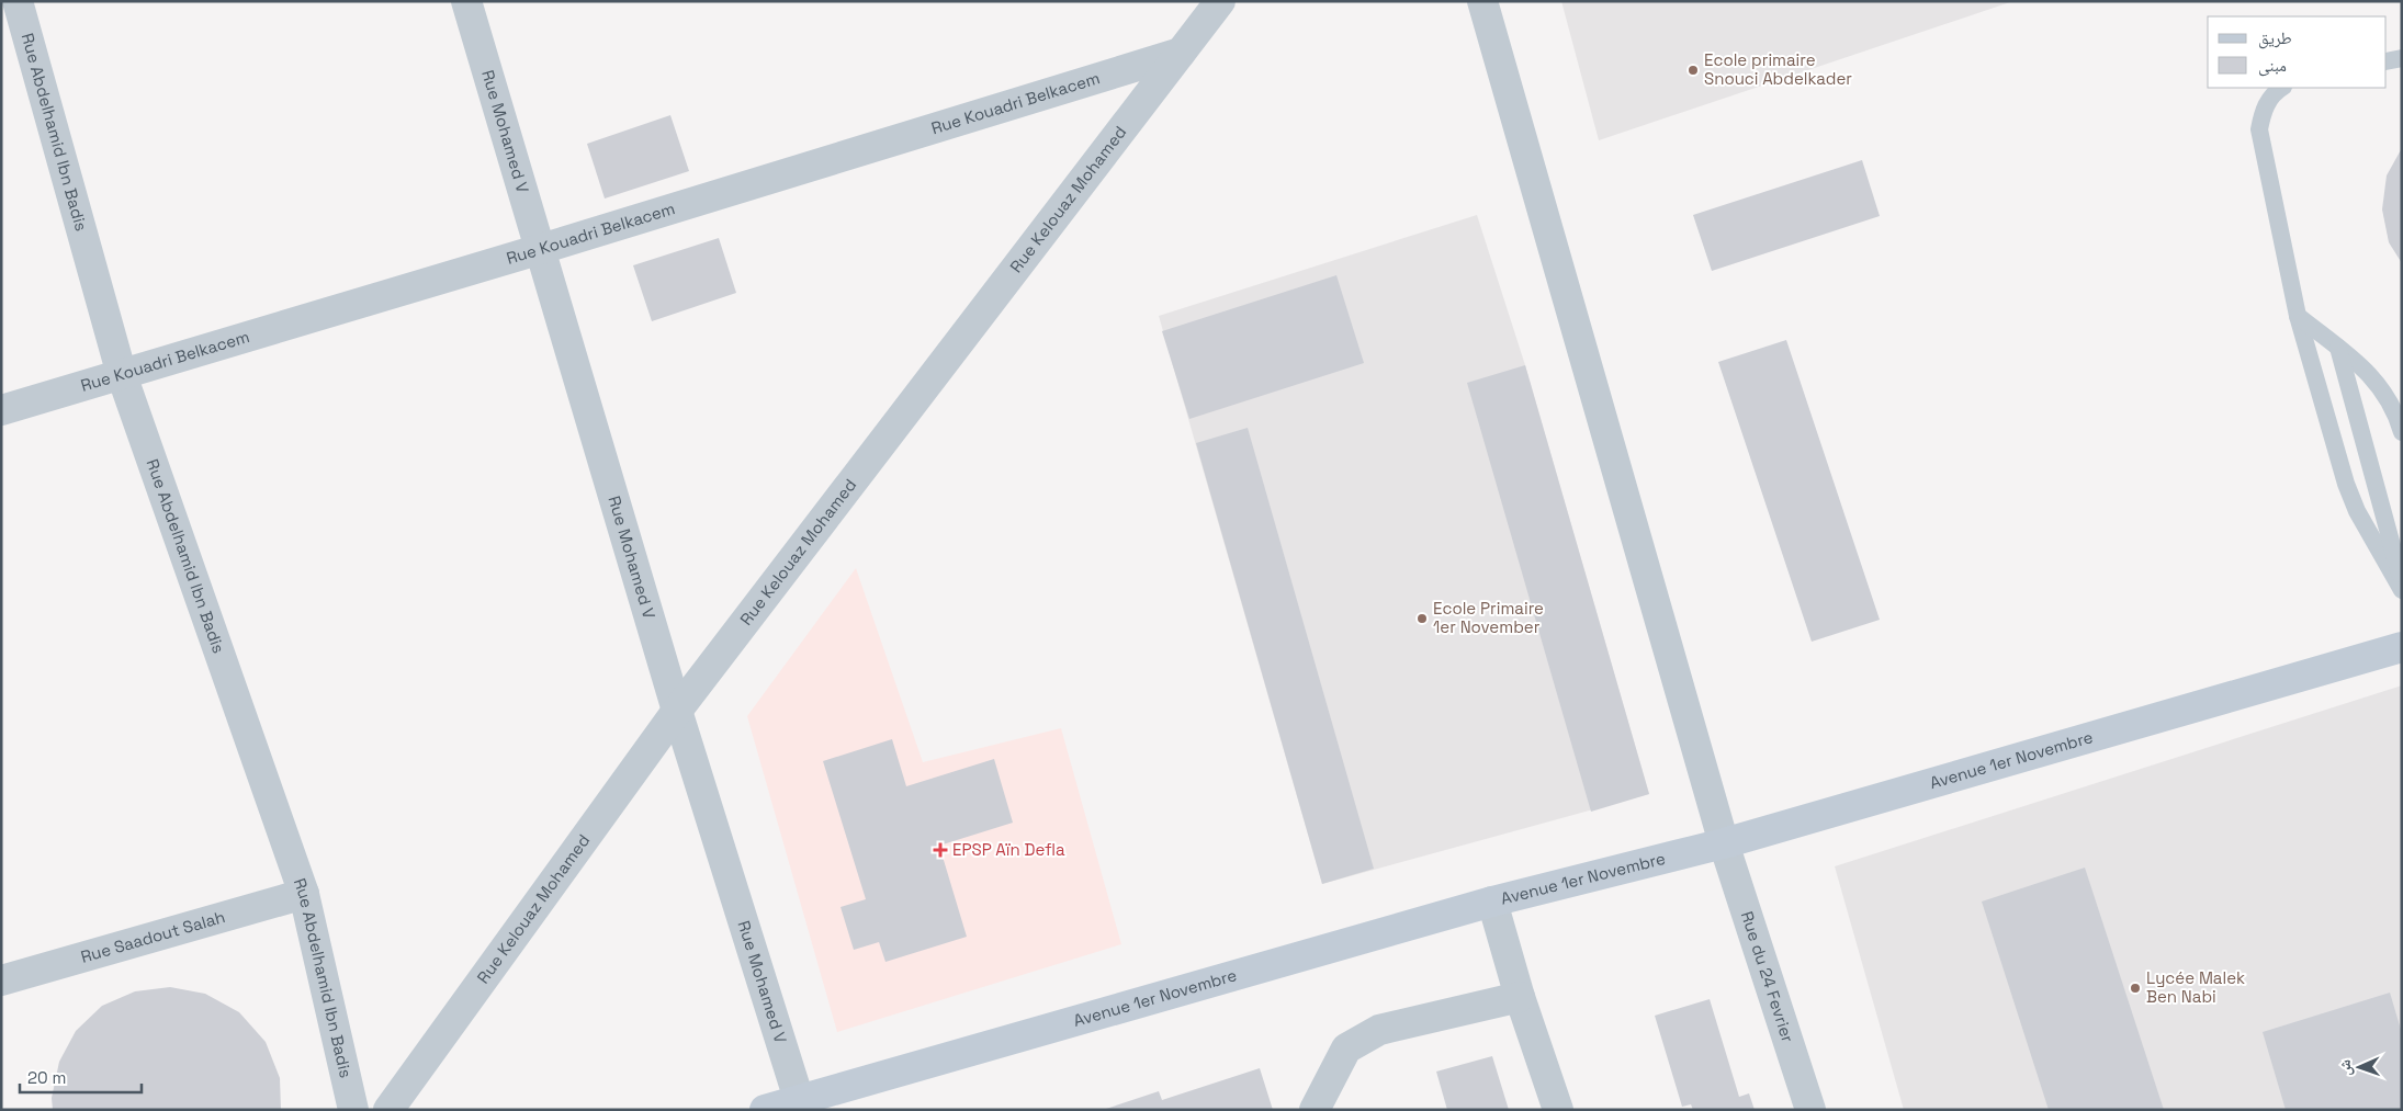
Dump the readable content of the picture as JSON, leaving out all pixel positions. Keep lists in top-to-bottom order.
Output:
{
  "streets": {
    "main road": ["Avenue 1er Novembre"],
    "street": [
      "Rue Kouadri Belkacem",
      "Rue Mohamed V",
      "Rue Abdelhamid Ibn Badis",
      "Rue Kelouaz Mohamed",
      "Rue Saadout Salah",
      "Rue du 24 Fevrier"
    ]
  },
  "crossings": [
    ["Rue Kouadri Belkacem", "Rue Mohamed V"],
    ["Rue Kouadri Belkacem", "Rue Abdelhamid Ibn Badis"],
    ["Rue Kouadri Belkacem", "Rue Kelouaz Mohamed"],
    ["Rue Mohamed V", "Rue Kelouaz Mohamed"],
    ["Rue Mohamed V", "Avenue 1er Novembre"],
    ["Rue Abdelhamid Ibn Badis", "Rue Saadout Salah"],
    ["Avenue 1er Novembre", "Rue du 24 Fevrier"]
  ],
  "places": {
    "other": ["Ecole primaire Snouci Abdelkader", "Ecole Primaire 1er November", "Lycée Malek Ben Nabi"],
    "health": ["EPSP Aïn Defla"]
  },
  "legend": ["طريق", "مبنى"],
  "scale_bar": "20 m",
  "north": "left"
}
